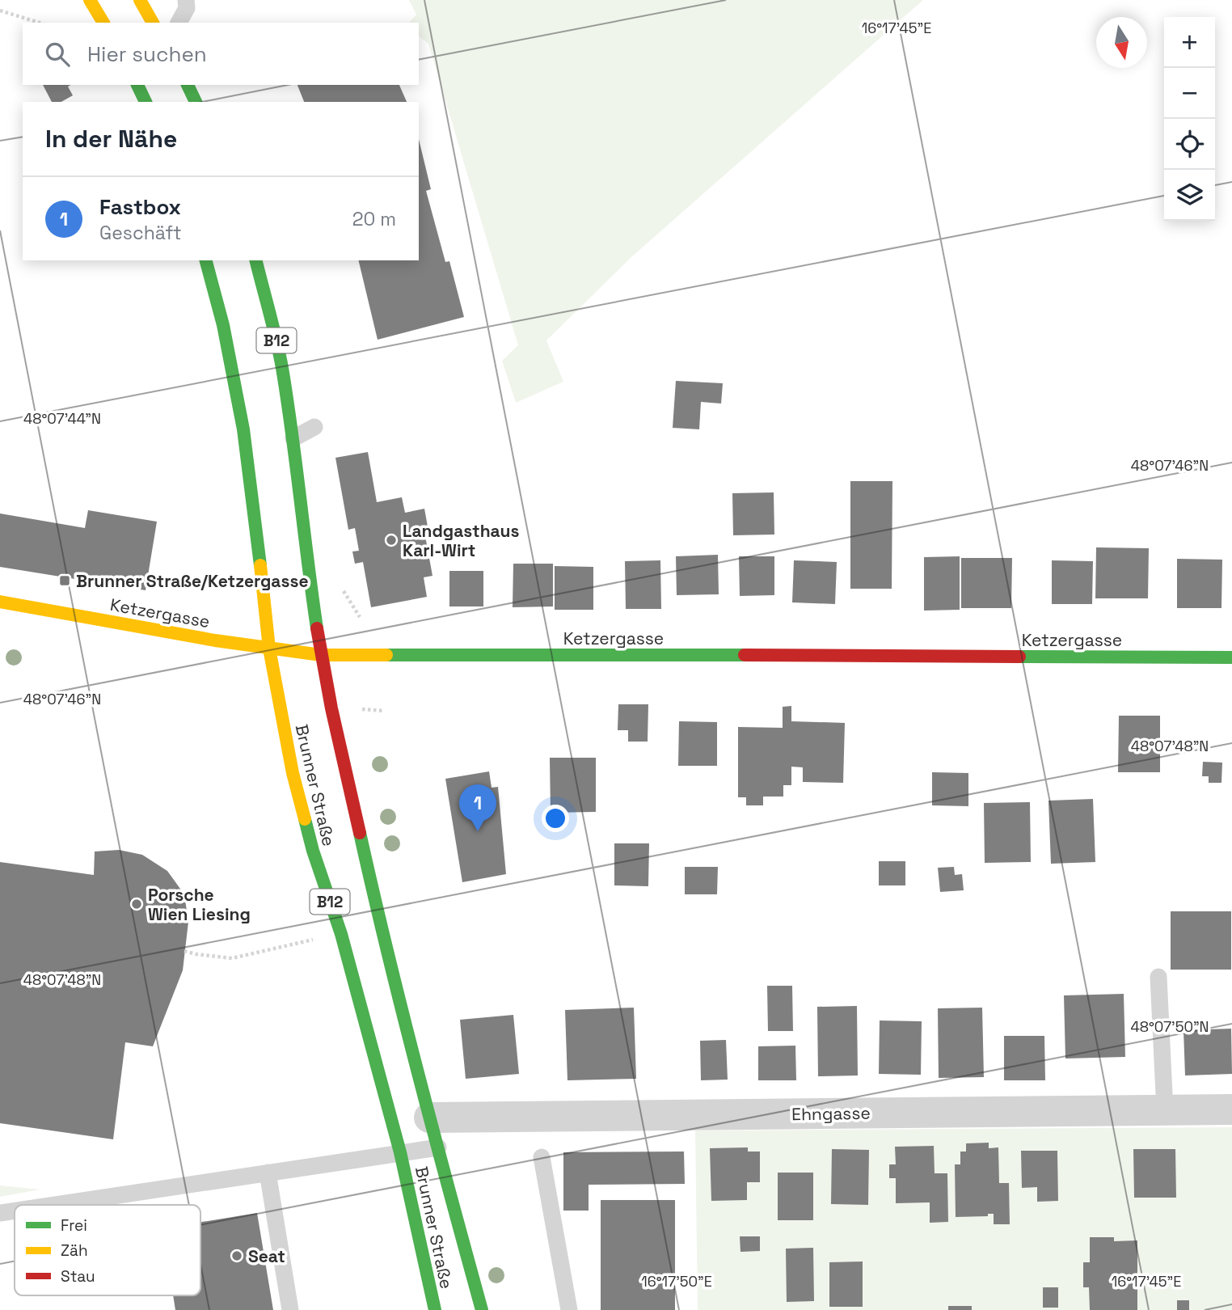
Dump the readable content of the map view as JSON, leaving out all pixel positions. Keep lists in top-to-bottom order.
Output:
{
  "streets": {
    "main road": ["B12", "Ketzergasse", "Brunner Straße"],
    "street": ["Ehngasse"]
  },
  "crossings": [
    ["Ketzergasse", "Brunner Straße"],
    ["Brunner Straße", "Ehngasse"]
  ],
  "places": {
    "other": ["Landgasthaus Karl-Wirt", "Porsche Wien Liesing", "Seat"],
    "transit": ["Brunner Straße/Ketzergasse"]
  },
  "legend": ["Frei", "Zäh", "Stau"],
  "north": "bottom",
  "page": {
    "map_buttons": ["+", "−"],
    "search": "Hier suchen",
    "heading": "In der Nähe",
    "list": [
      {
        "mark": "1",
        "name": "Fastbox",
        "note": "Geschäft",
        "value": "20 m"
      }
    ],
    "pins": "1"
  },
  "coordinates": [
    "16°17'45\"E",
    "48°07'44\"N",
    "48°07'46\"N",
    "48°07'48\"N",
    "48°07'50\"N",
    "16°17'50\"E"
  ]
}
